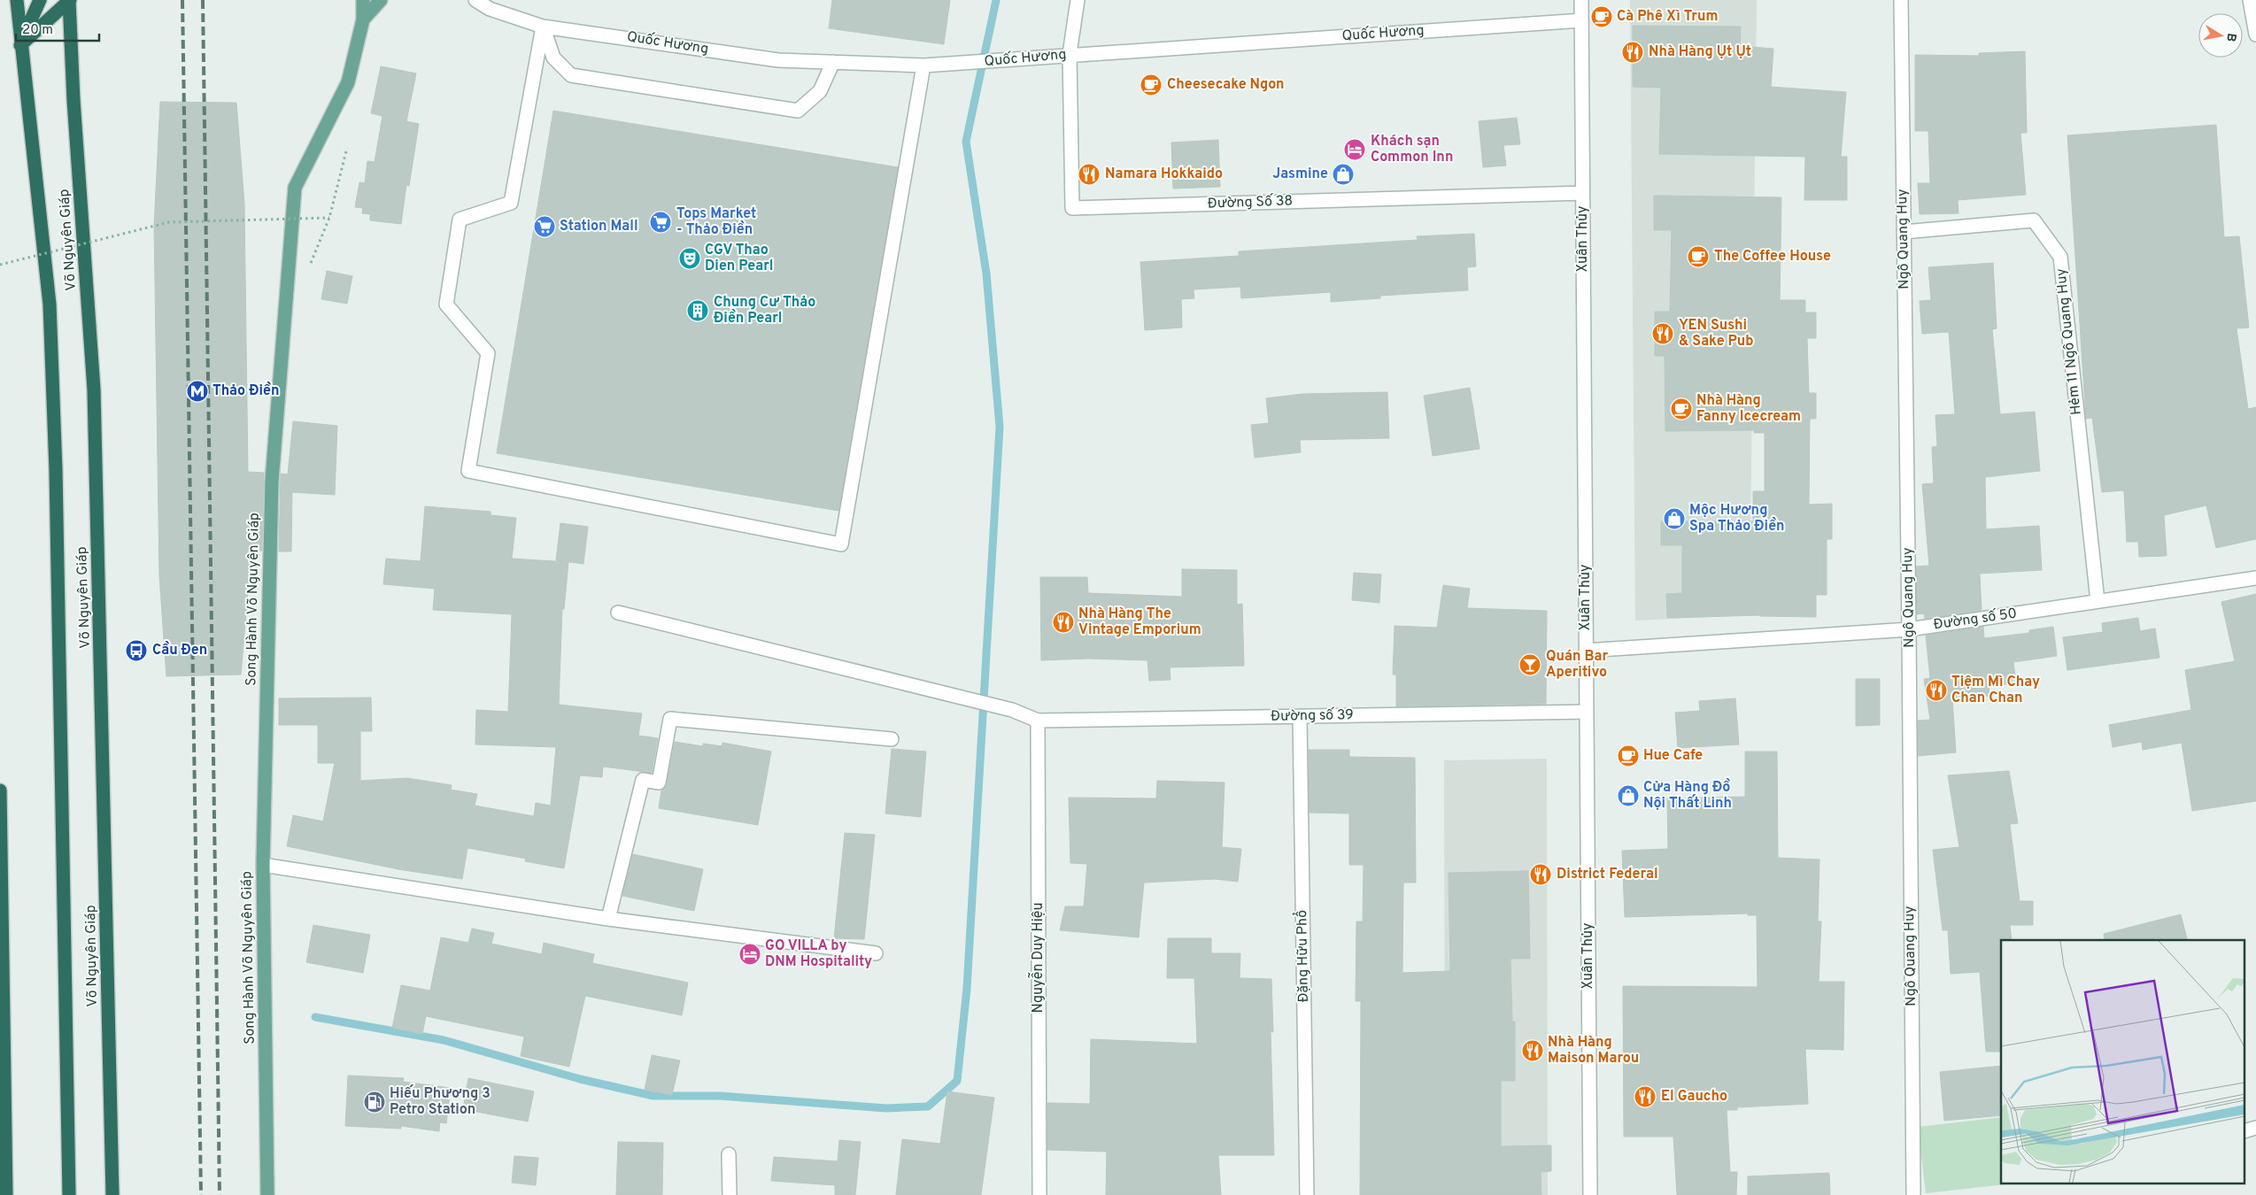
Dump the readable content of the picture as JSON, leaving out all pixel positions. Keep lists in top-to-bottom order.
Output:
{
  "streets": {
    "highway": ["Võ Nguyên Giáp"],
    "main road": ["Song Hành Võ Nguyên Giáp"],
    "street": [
      "Quốc Hương",
      "Đường Số 38",
      "Xuân Thủy",
      "Ngô Quang Huy",
      "Hẻm 11 Ngô Quang Huy",
      "Đường số 50",
      "Đường số 39",
      "Đặng Hữu Phổ",
      "Nguyễn Duy Hiệu"
    ]
  },
  "crossings": [
    ["Quốc Hương", "Đường Số 38"],
    ["Quốc Hương", "Xuân Thủy"],
    ["Đường Số 38", "Xuân Thủy"],
    ["Xuân Thủy", "Đường số 50"],
    ["Xuân Thủy", "Đường số 39"],
    ["Ngô Quang Huy", "Hẻm 11 Ngô Quang Huy"],
    ["Ngô Quang Huy", "Đường số 50"],
    ["Hẻm 11 Ngô Quang Huy", "Đường số 50"],
    ["Đường số 39", "Đặng Hữu Phổ"],
    ["Đường số 39", "Nguyễn Duy Hiệu"]
  ],
  "places": {
    "cafe": [
      "Cà Phê Xì Trum",
      "Cheesecake Ngon",
      "The Coffee House",
      "Nhà Hàng Fanny Icecream",
      "Hue Cafe"
    ],
    "restaurant": [
      "Nhà Hàng Ụt Ụt",
      "Namara Hokkaido",
      "YEN Sushi & Sake Pub",
      "Nhà Hàng The Vintage Emporium",
      "Tiệm Mì Chay Chan Chan",
      "District Federal",
      "Nhà Hàng Maison Marou",
      "El Gaucho"
    ],
    "hotel": ["Khách sạn Common Inn", "GO VILLA by DNM Hospitality"],
    "shop": ["Jasmine", "Mộc Hương Spa Thảo Điền", "Cửa Hàng Đồ Nội Thất Linh"],
    "supermarket": ["Tops Market - Thảo Điền", "Station Mall"],
    "theatre": ["CGV Thao Dien Pearl"],
    "building": ["Chung Cư Thảo Điền Pearl"],
    "metro station": ["Thảo Điền"],
    "bus stop": ["Cầu Đen"],
    "bar": ["Quán Bar Aperitivo"],
    "fuel station": ["Hiếu Phương 3 Petro Station"]
  },
  "scale_bar": "20 m",
  "north": "right"
}
